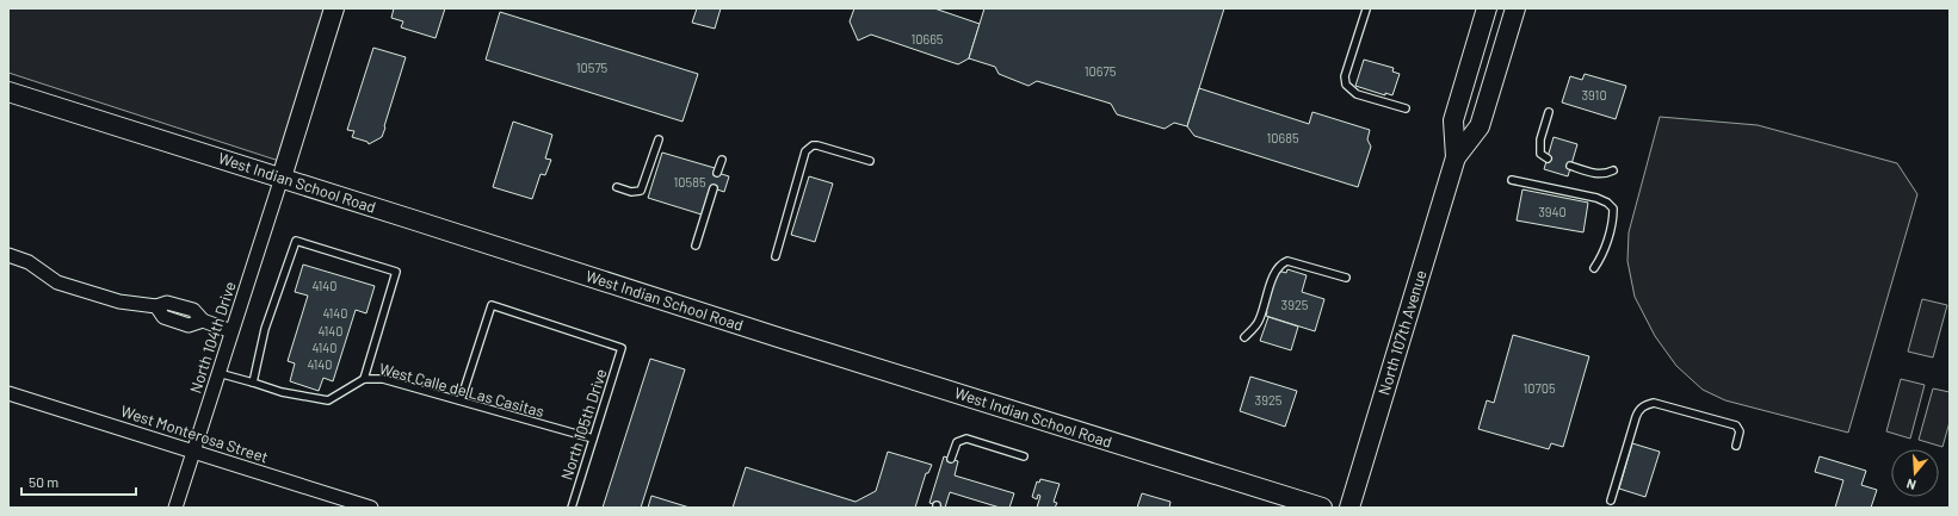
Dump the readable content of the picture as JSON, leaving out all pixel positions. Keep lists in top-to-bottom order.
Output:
{
  "streets": {
    "main road": ["West Indian School Road", "North 107th Avenue"],
    "street": ["North 104th Drive", "West Monterosa Street"],
    "lane": ["West Calle de Las Casitas", "North 105th Drive"]
  },
  "crossings": [
    ["West Indian School Road", "North 104th Drive"],
    ["North 104th Drive", "West Calle de Las Casitas"],
    ["North 104th Drive", "West Monterosa Street"],
    ["West Calle de Las Casitas", "North 105th Drive"]
  ],
  "house_numbers": [
    "10665",
    "10575",
    "10675",
    "3910",
    "10685",
    "10585",
    "3940",
    "4140",
    "3925",
    "4140",
    "4140",
    "4140",
    "4140",
    "10705",
    "3925"
  ],
  "scale_bar": "50 m",
  "north": "bottom"
}
